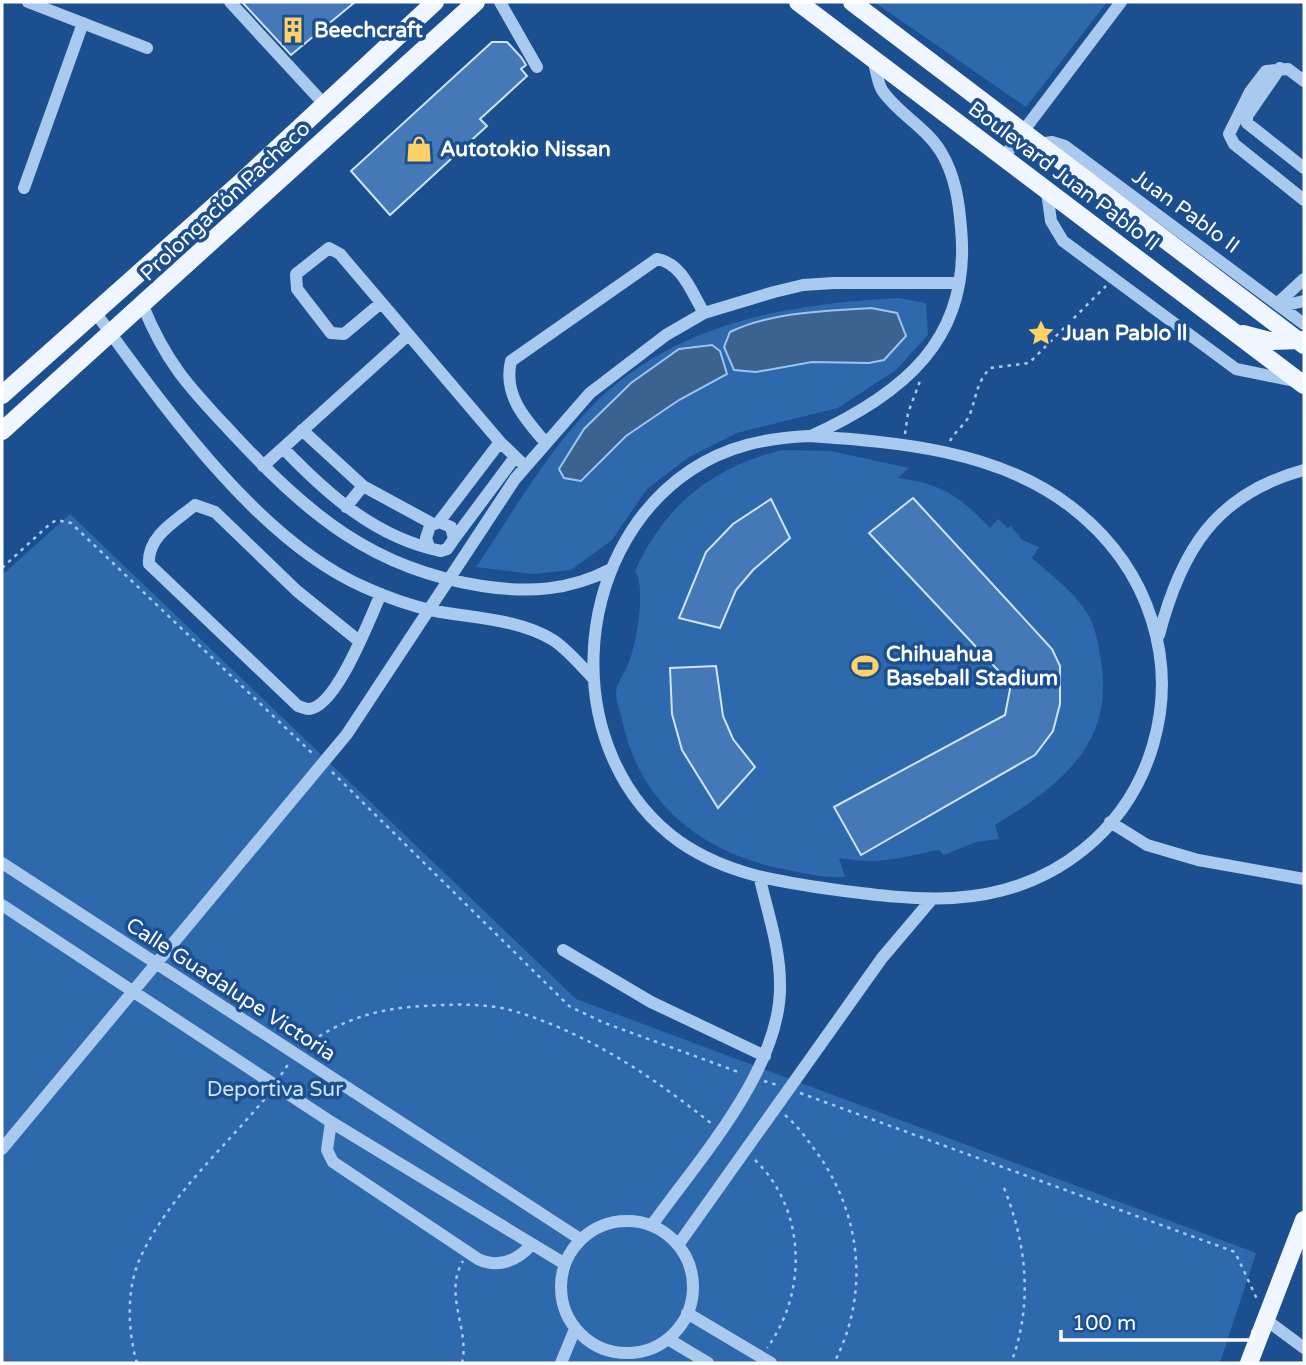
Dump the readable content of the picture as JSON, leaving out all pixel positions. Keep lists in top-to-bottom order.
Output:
{
  "streets": {
    "main road": ["Boulevard Juan Pablo II", "Prolongación Pacheco"],
    "street": ["Juan Pablo II", "Calle Guadalupe Victoria"]
  },
  "crossings": [
    ["Boulevard Juan Pablo II", "Juan Pablo II"]
  ],
  "parks": ["Deportiva Sur"],
  "places": {
    "building": ["Beechcraft"],
    "shop": ["Autotokio Nissan"],
    "place": ["Juan Pablo ll"],
    "sports": ["Chihuahua Baseball Stadium"]
  },
  "scale_bar": "100 m"
}
